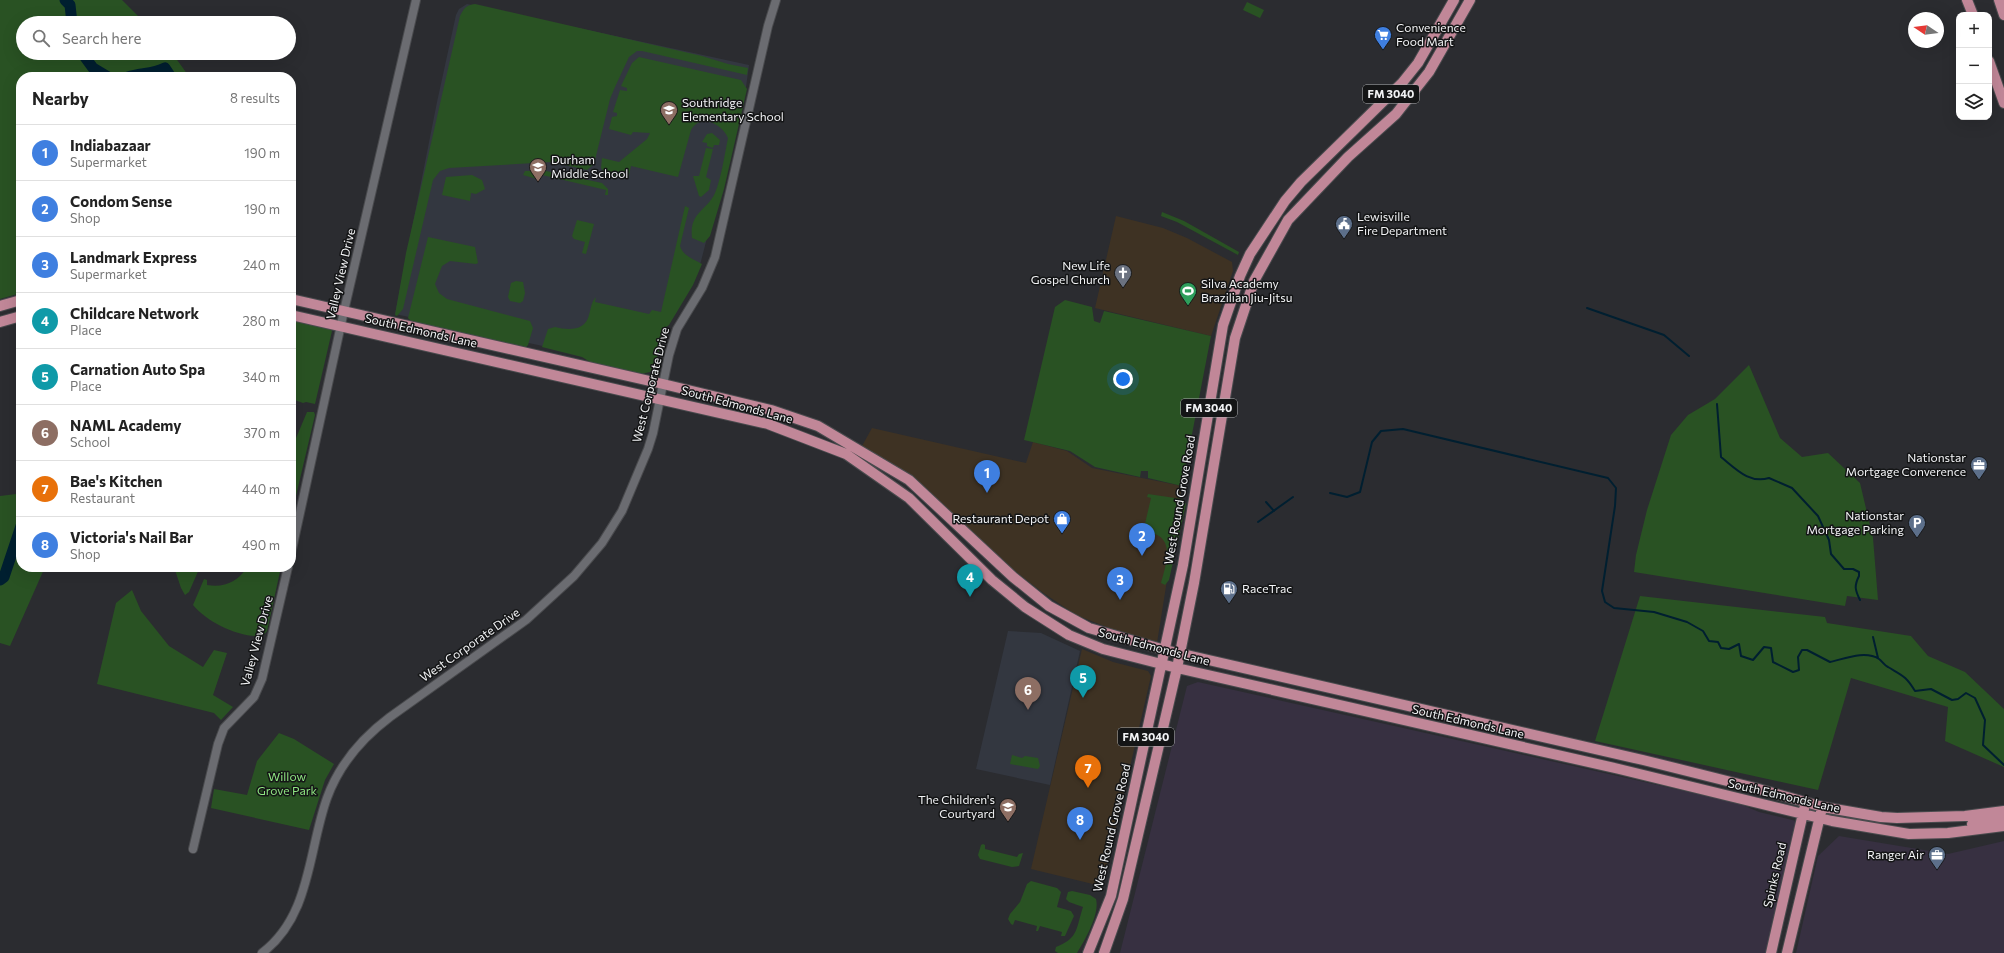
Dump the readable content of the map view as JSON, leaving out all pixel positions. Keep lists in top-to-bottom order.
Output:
{
  "streets": {
    "main road": [
      "FM 3040",
      "South Edmonds Lane",
      "West Round Grove Road",
      "Spinks Road"
    ],
    "street": ["Valley View Drive", "West Corporate Drive"]
  },
  "crossings": [
    ["FM 3040", "South Edmonds Lane"],
    ["Valley View Drive", "South Edmonds Lane"],
    ["South Edmonds Lane", "West Corporate Drive"],
    ["South Edmonds Lane", "West Round Grove Road"],
    ["South Edmonds Lane", "Spinks Road"]
  ],
  "parks": ["Willow Grove Park"],
  "places": {
    "supermarket": ["Convenience Food Mart"],
    "school or university": ["Southridge Elementary School", "Durham Middle School", "The Children's Courtyard"],
    "public building": ["Lewisville Fire Department"],
    "church": ["New Life Gospel Church"],
    "sports": ["Silva Academy Brazilian Jiu-Jitsu"],
    "office": ["Nationstar Mortgage Converence", "Ranger Air"],
    "shop": ["Restaurant Depot"],
    "parking": ["Nationstar Mortgage Parking"],
    "fuel station": ["RaceTrac"]
  },
  "north": "left",
  "page": {
    "map_buttons": ["+", "−"],
    "search": "Search here",
    "heading": ["Nearby", "8 results"],
    "list": [
      {
        "mark": "1",
        "name": "Indiabazaar",
        "note": "Supermarket",
        "value": "190 m"
      },
      {
        "mark": "2",
        "name": "Condom Sense",
        "note": "Shop",
        "value": "190 m"
      },
      {
        "mark": "3",
        "name": "Landmark Express",
        "note": "Supermarket",
        "value": "240 m"
      },
      {
        "mark": "4",
        "name": "Childcare Network",
        "note": "Place",
        "value": "280 m"
      },
      {
        "mark": "5",
        "name": "Carnation Auto Spa",
        "note": "Place",
        "value": "340 m"
      },
      {
        "mark": "6",
        "name": "NAML Academy",
        "note": "School",
        "value": "370 m"
      },
      {
        "mark": "7",
        "name": "Bae's Kitchen",
        "note": "Restaurant",
        "value": "440 m"
      },
      {
        "mark": "8",
        "name": "Victoria's Nail Bar",
        "note": "Shop",
        "value": "490 m"
      }
    ],
    "pins": [
      "1",
      "2",
      "4",
      "3",
      "5",
      "6",
      "7",
      "8"
    ]
  }
}
